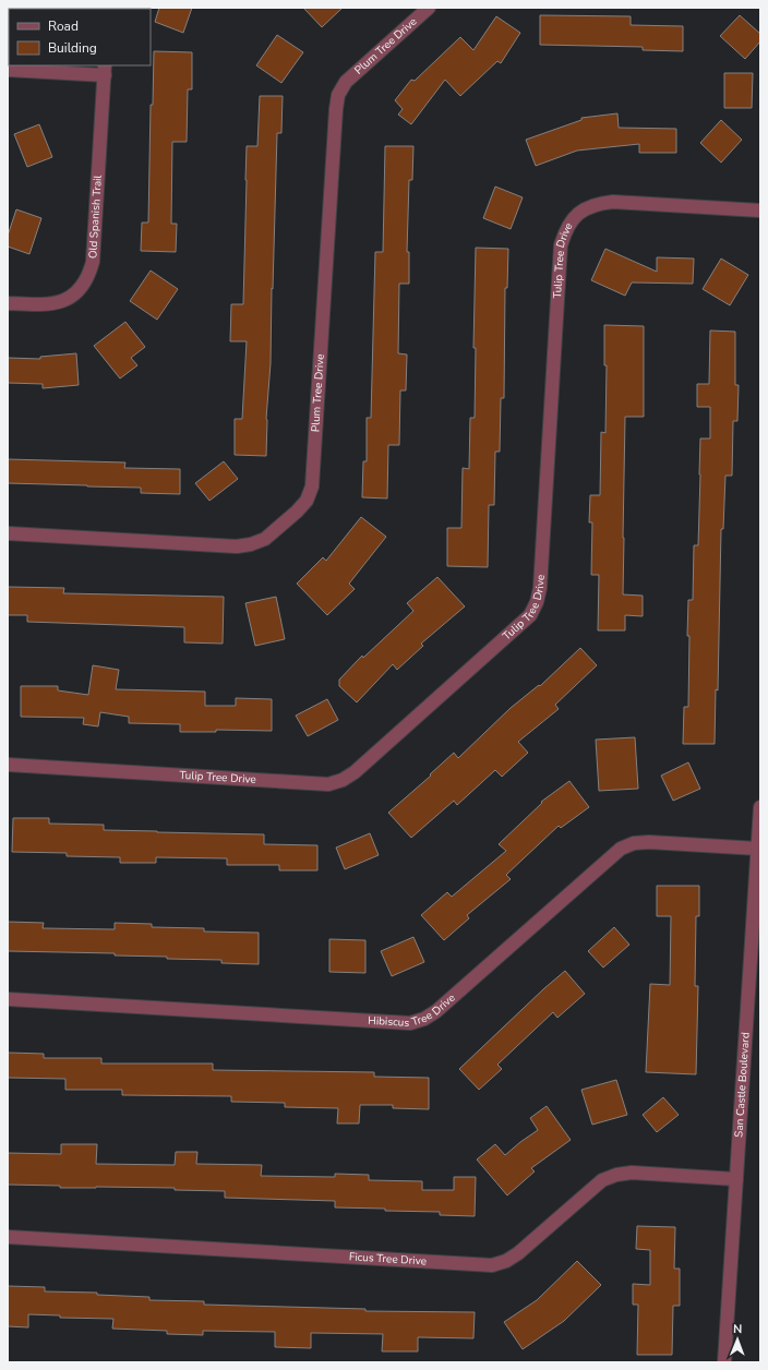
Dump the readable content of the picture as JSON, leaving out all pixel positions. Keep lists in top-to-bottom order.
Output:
{
  "streets": {
    "street": [
      "Plum Tree Drive",
      "Old Spanish Trail",
      "Tulip Tree Drive",
      "Hibiscus Tree Drive",
      "San Castle Boulevard",
      "Ficus Tree Drive"
    ]
  },
  "crossings": [
    ["Hibiscus Tree Drive", "San Castle Boulevard"],
    ["San Castle Boulevard", "Ficus Tree Drive"]
  ],
  "legend": ["Road", "Building"],
  "north": "top"
}
